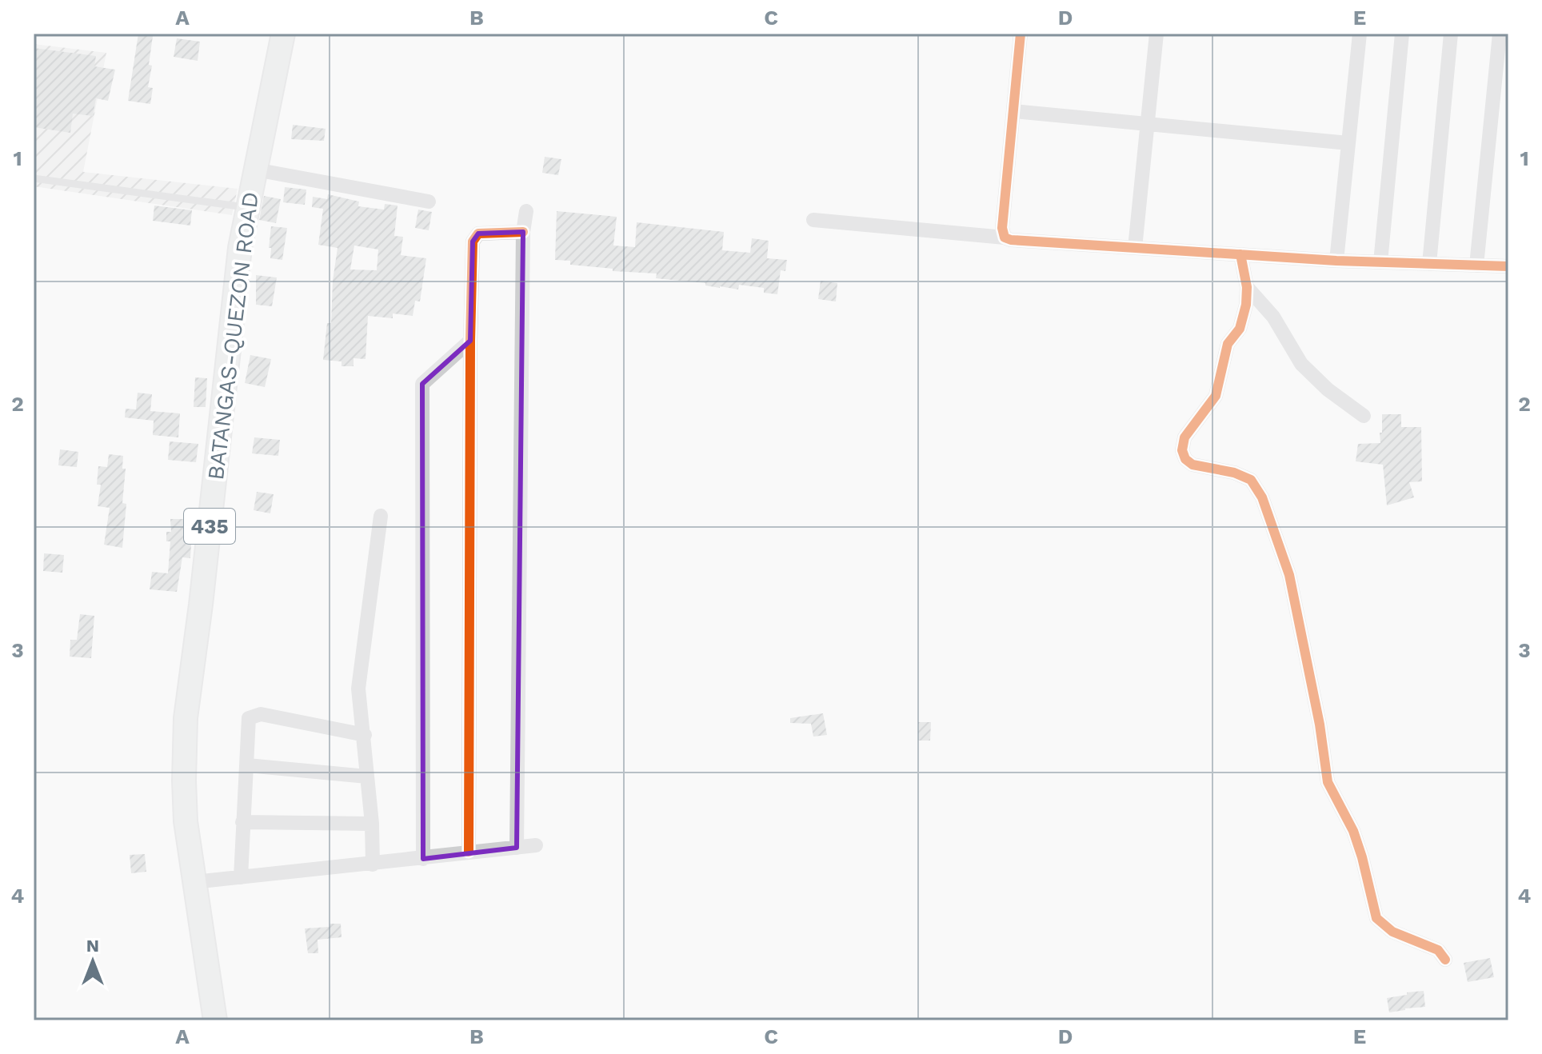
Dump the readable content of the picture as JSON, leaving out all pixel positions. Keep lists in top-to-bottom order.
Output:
{
  "streets": {
    "main road": ["BATANGAS-QUEZON ROAD", "435"]
  },
  "north": "top",
  "grid": {
    "columns": [
      "A",
      "B",
      "C",
      "D",
      "E"
    ],
    "rows": [
      "1",
      "2",
      "3",
      "4"
    ]
  }
}
